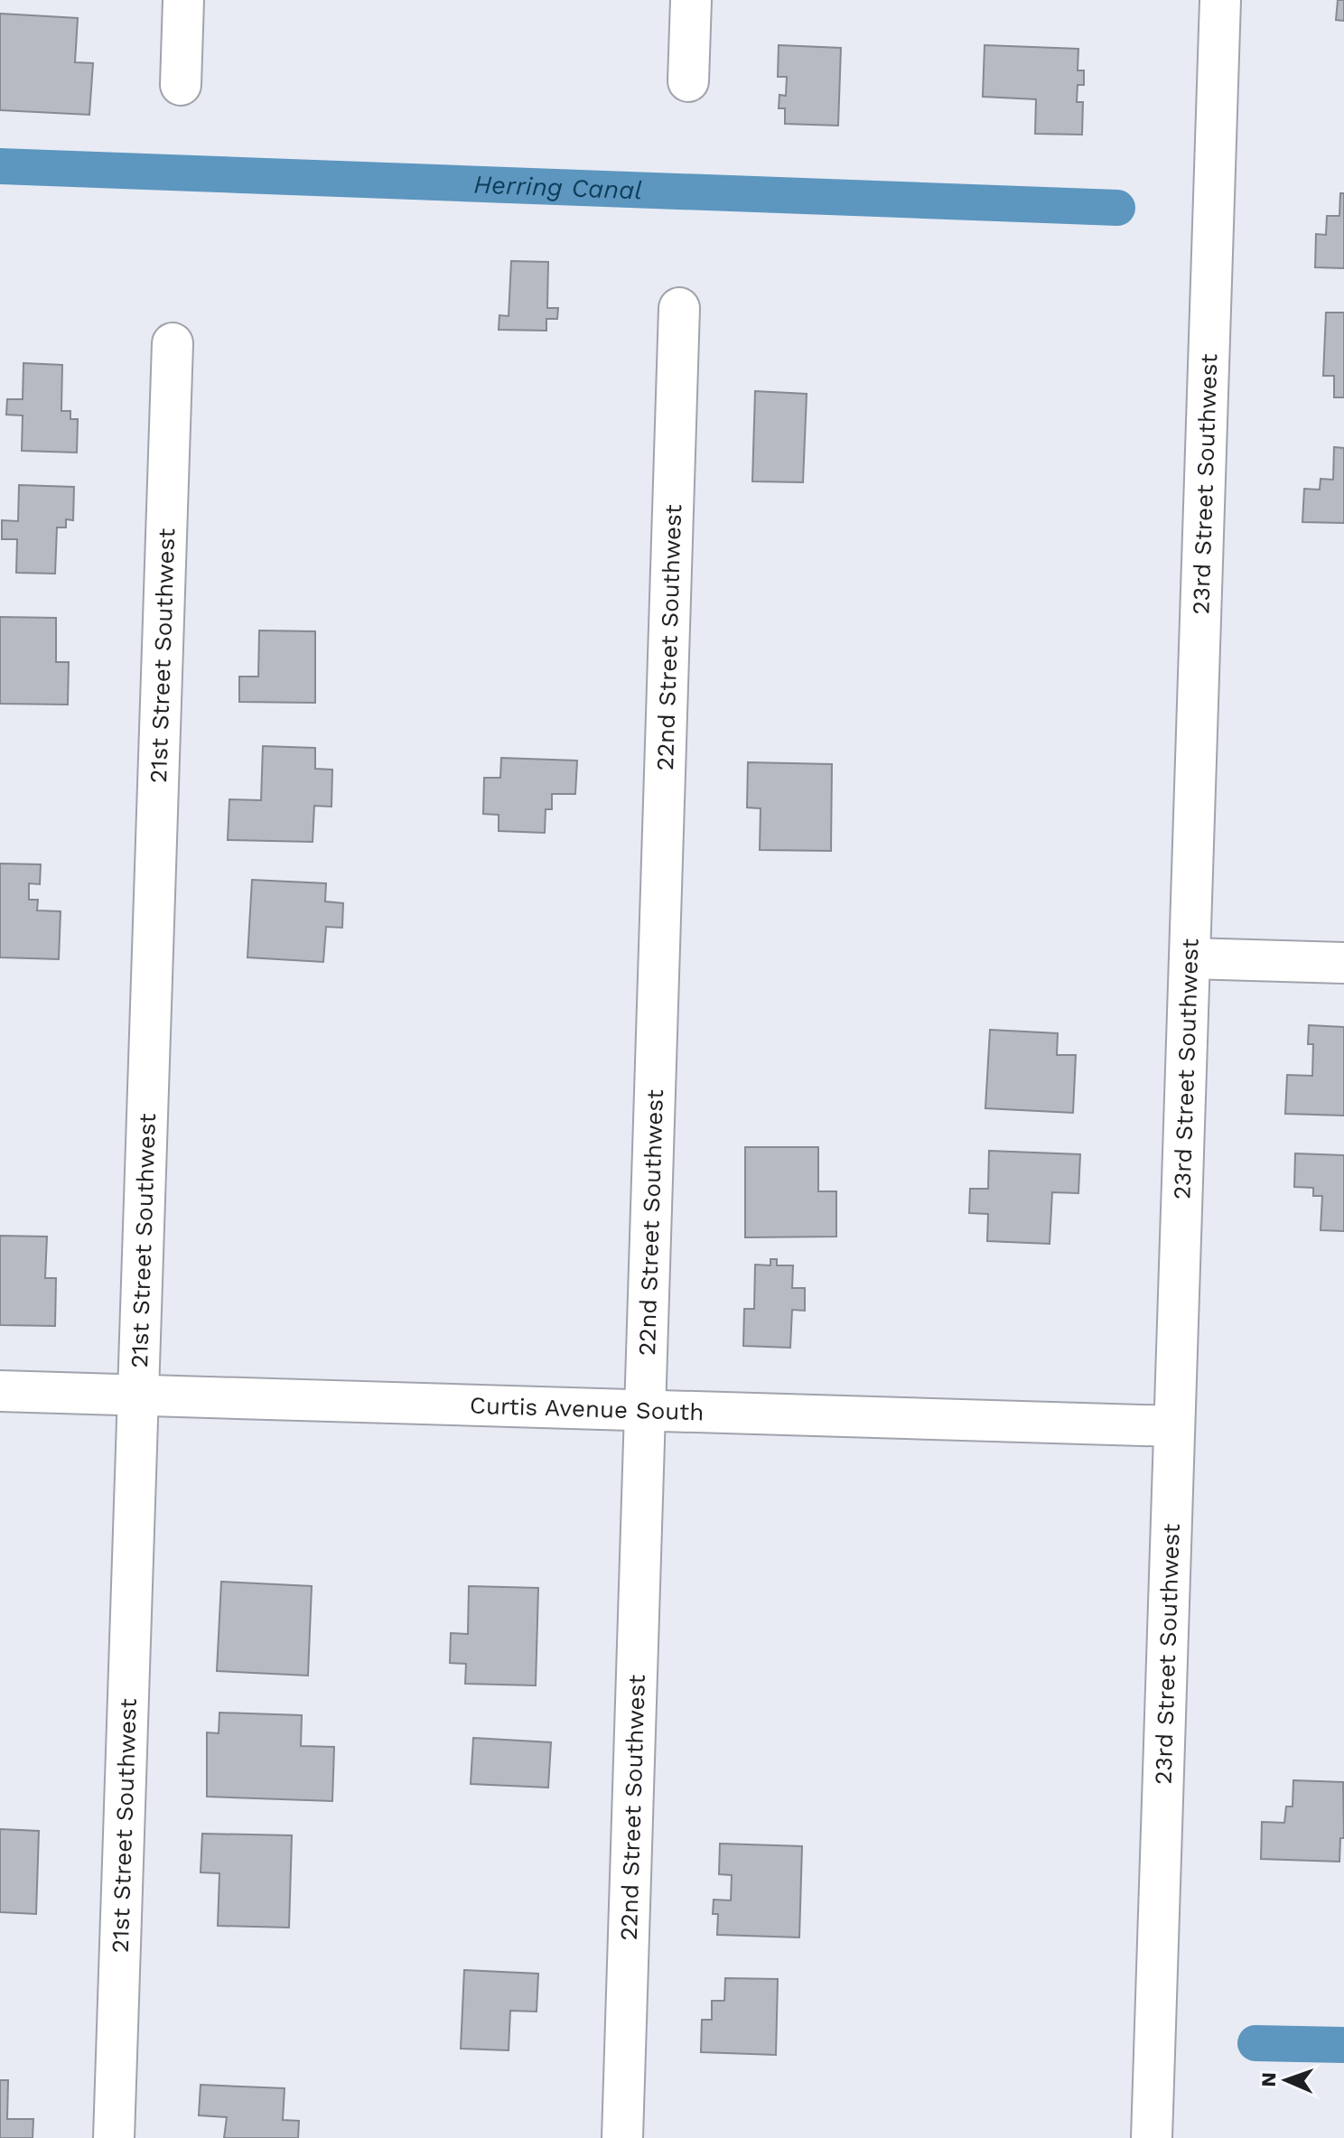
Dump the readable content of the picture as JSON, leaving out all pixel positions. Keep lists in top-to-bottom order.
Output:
{
  "streets": {
    "street": [
      "23rd Street Southwest",
      "22nd Street Southwest",
      "21st Street Southwest",
      "Curtis Avenue South"
    ]
  },
  "crossings": [
    ["23rd Street Southwest", "Curtis Avenue South"],
    ["22nd Street Southwest", "Curtis Avenue South"],
    ["21st Street Southwest", "Curtis Avenue South"]
  ],
  "water": ["Herring Canal"],
  "north": "left"
}
